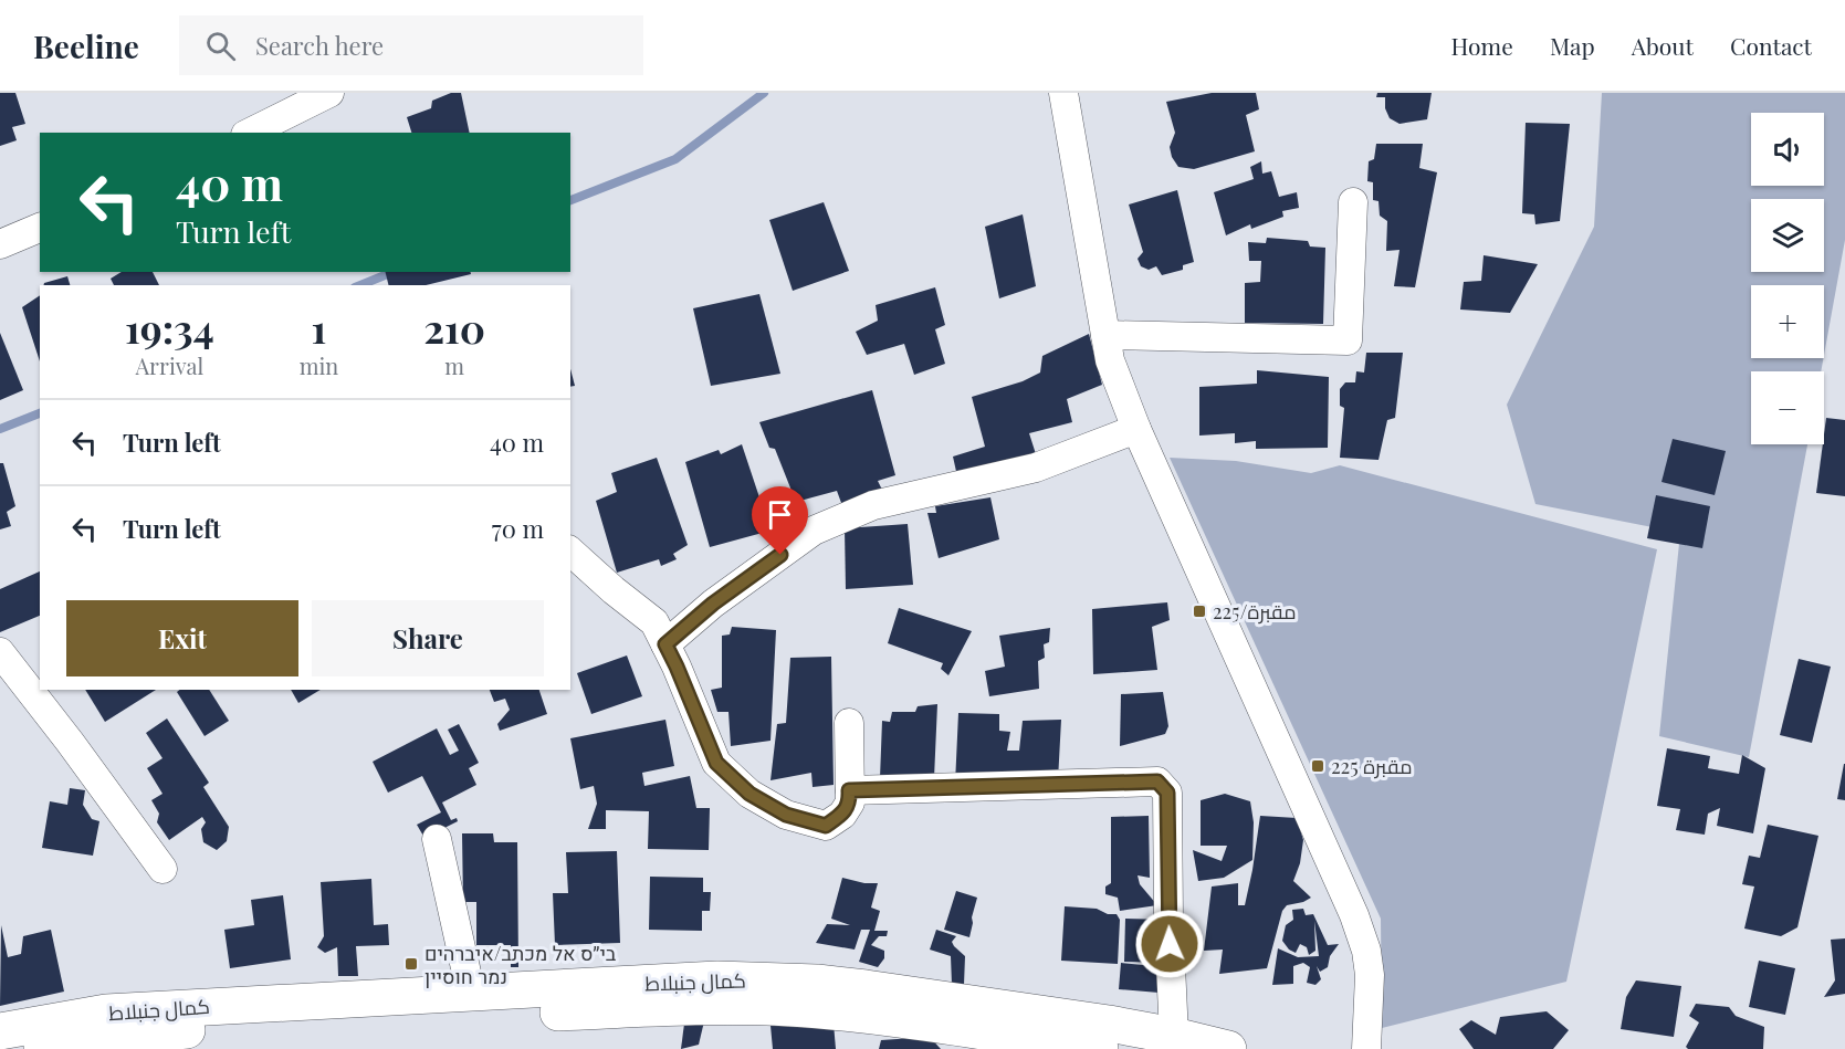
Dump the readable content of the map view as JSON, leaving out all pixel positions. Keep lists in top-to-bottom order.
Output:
{
  "streets": {
    "main road": ["كمال جنبلاط"]
  },
  "places": {
    "transit": ["مقبرة/225", "مقبرة 225", "בי״ס אל מכתב/איברהים נמר חוסיין"]
  },
  "page": {
    "header": "Beeline",
    "search": "Search here",
    "nav": [
      "Home",
      "Map",
      "About",
      "Contact"
    ],
    "map_buttons": ["+", "−"],
    "turn": ["40 m", "Turn left"],
    "eta": [
      "19:34",
      "Arrival",
      "1",
      "min",
      "210",
      "m"
    ],
    "list": [
      {
        "name": "Turn left",
        "value": "40 m"
      },
      {
        "name": "Turn left",
        "value": "70 m"
      }
    ],
    "buttons": ["Exit", "Share"]
  }
}
